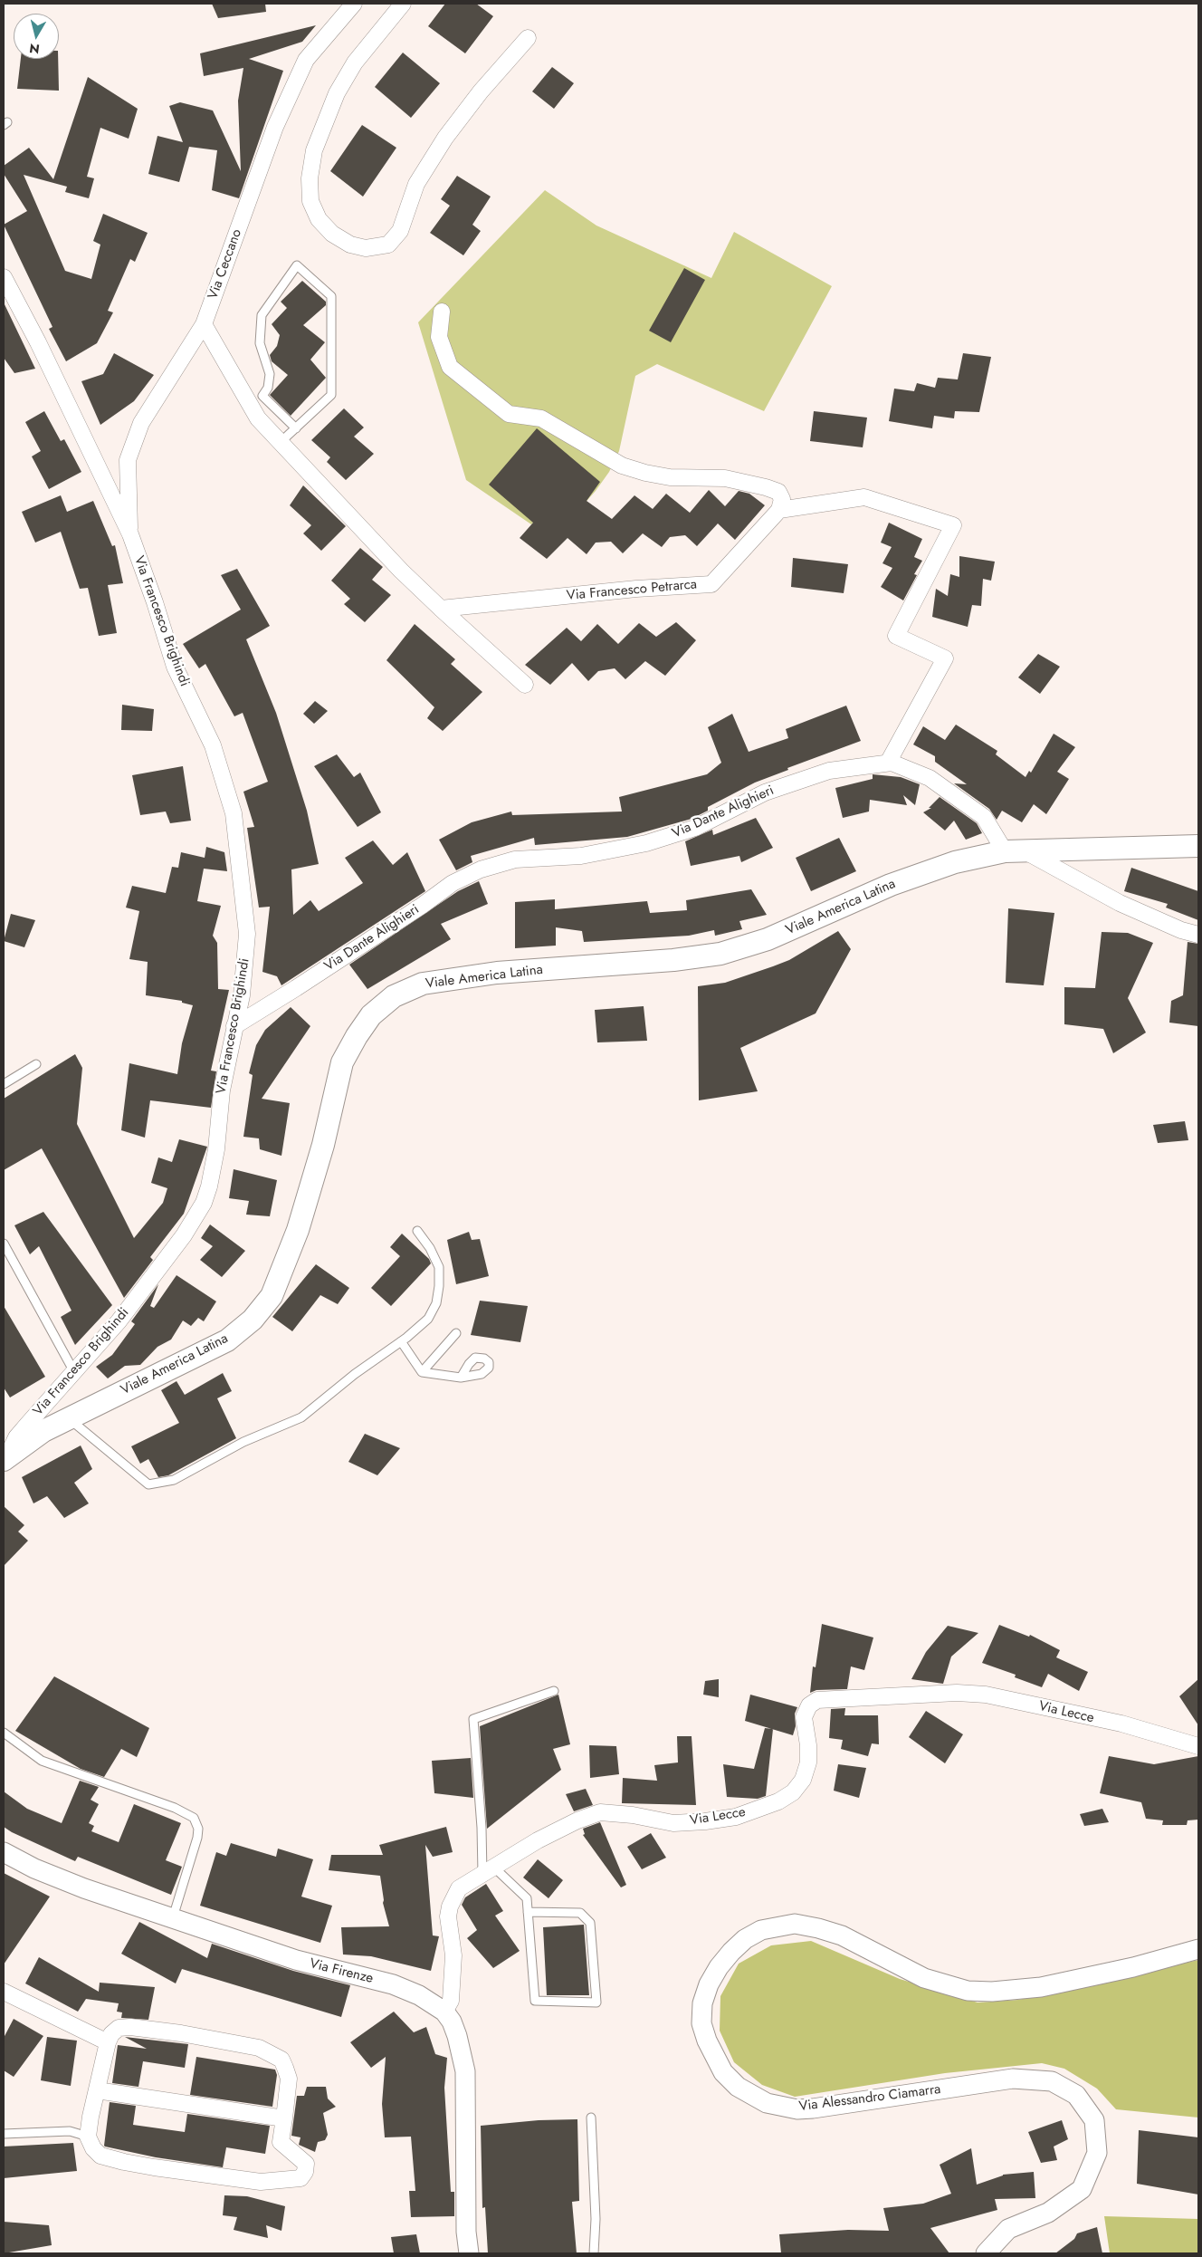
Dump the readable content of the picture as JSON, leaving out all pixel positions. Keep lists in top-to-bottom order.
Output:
{
  "streets": {
    "main road": ["Viale America Latina"],
    "street": [
      "Via Ceccano",
      "Via Francesco Petrarca",
      "Via Francesco Brighindi",
      "Via Dante Alighieri",
      "Via Lecce",
      "Via Firenze",
      "Via Alessandro Ciamarra"
    ]
  },
  "crossings": [
    ["Via Ceccano", "Via Francesco Brighindi"],
    ["Via Francesco Brighindi", "Via Dante Alighieri"],
    ["Via Francesco Brighindi", "Viale America Latina"],
    ["Via Dante Alighieri", "Viale America Latina"],
    ["Via Lecce", "Via Firenze"]
  ],
  "north": "bottom"
}
